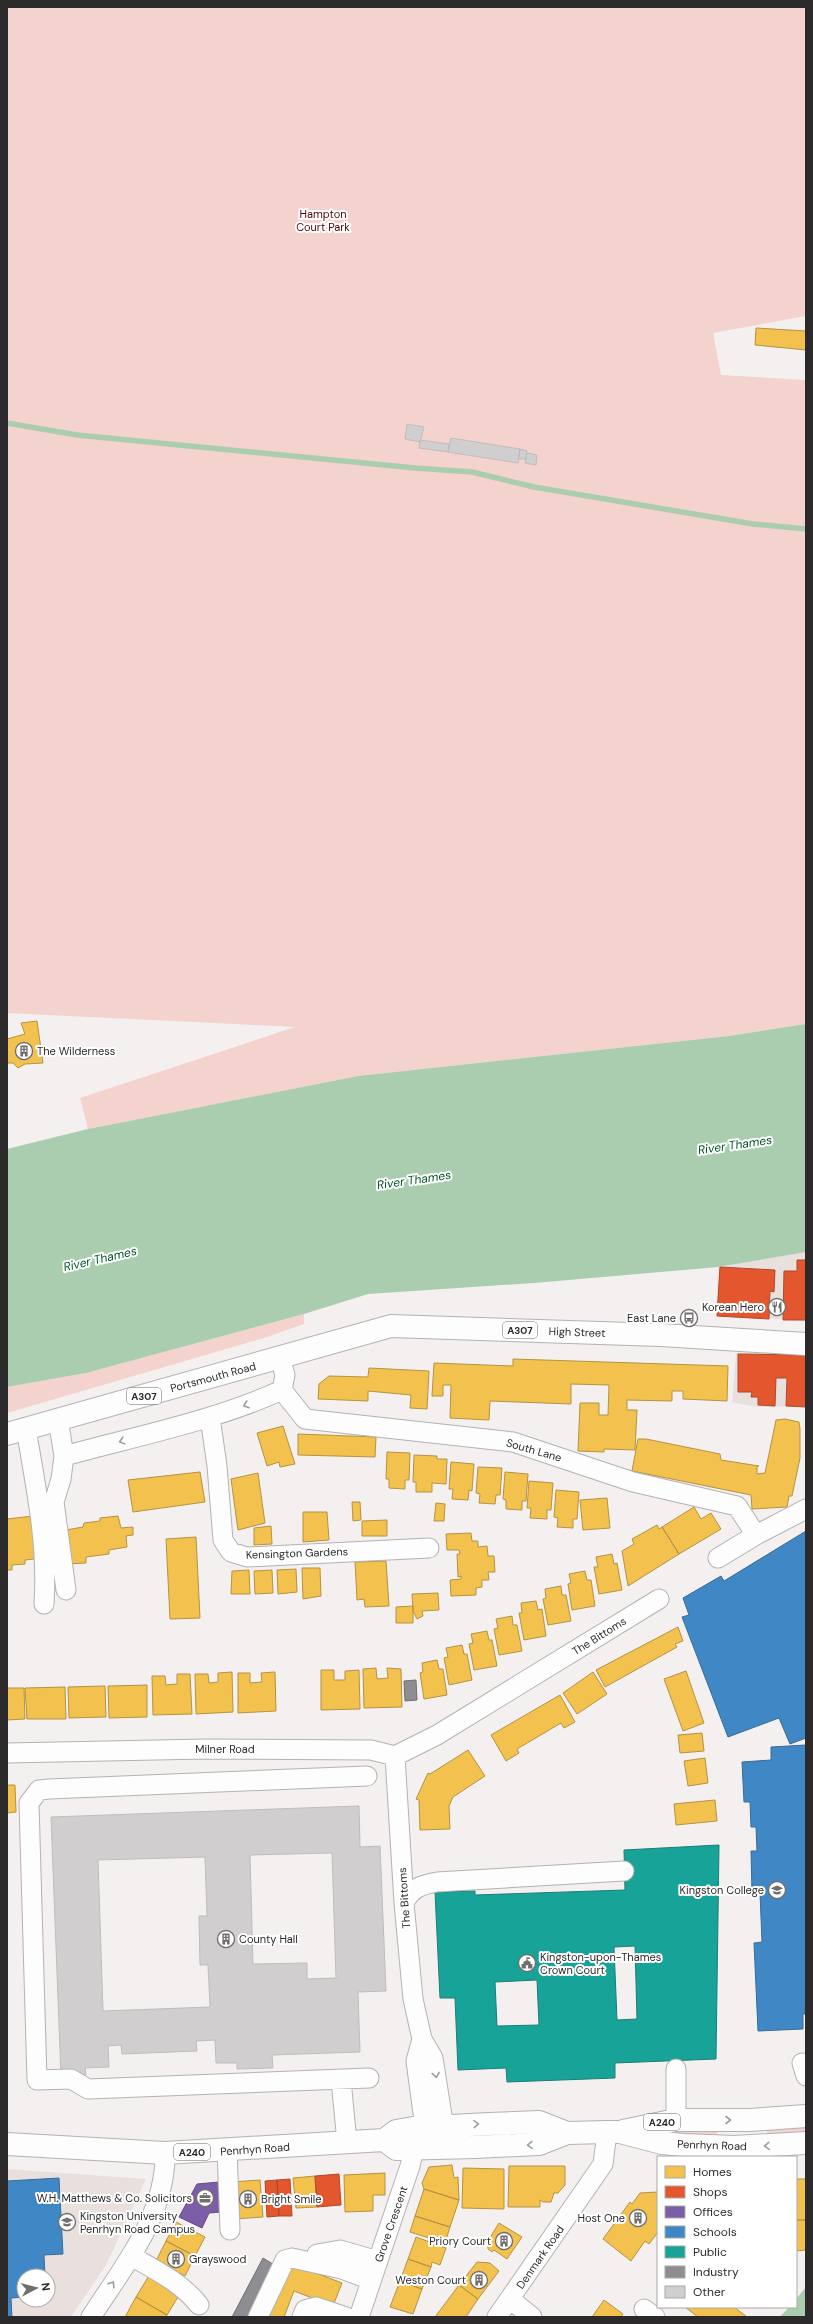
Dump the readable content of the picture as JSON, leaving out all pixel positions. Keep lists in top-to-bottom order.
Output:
{
  "streets": {
    "main road": [
      "A307",
      "High Street",
      "Portsmouth Road",
      "A240",
      "Penrhyn Road"
    ],
    "street": [
      "South Lane",
      "Kensington Gardens",
      "The Bittoms",
      "Milner Road",
      "Grove Crescent",
      "Denmark Road"
    ]
  },
  "crossings": [
    ["High Street", "Portsmouth Road"],
    ["The Bittoms", "Milner Road"],
    ["The Bittoms", "Penrhyn Road"],
    ["The Bittoms", "Grove Crescent"],
    ["Penrhyn Road", "Grove Crescent"],
    ["Penrhyn Road", "Denmark Road"]
  ],
  "water": ["River Thames"],
  "parks": ["Hampton Court Park"],
  "places": {
    "building": [
      "The Wilderness",
      "County Hall",
      "Bright Smile",
      "Host One",
      "Priory Court",
      "Grayswood",
      "Weston Court"
    ],
    "restaurant": ["Korean Hero"],
    "bus stop": ["East Lane"],
    "school or university": ["Kingston College", "Kingston University Penrhyn Road Campus"],
    "public building": ["Kingston-upon-Thames Crown Court"],
    "office": ["W.H. Matthews & Co. Solicitors"]
  },
  "legend": [
    "Homes",
    "Shops",
    "Offices",
    "Schools",
    "Public",
    "Industry",
    "Other"
  ],
  "north": "right"
}
